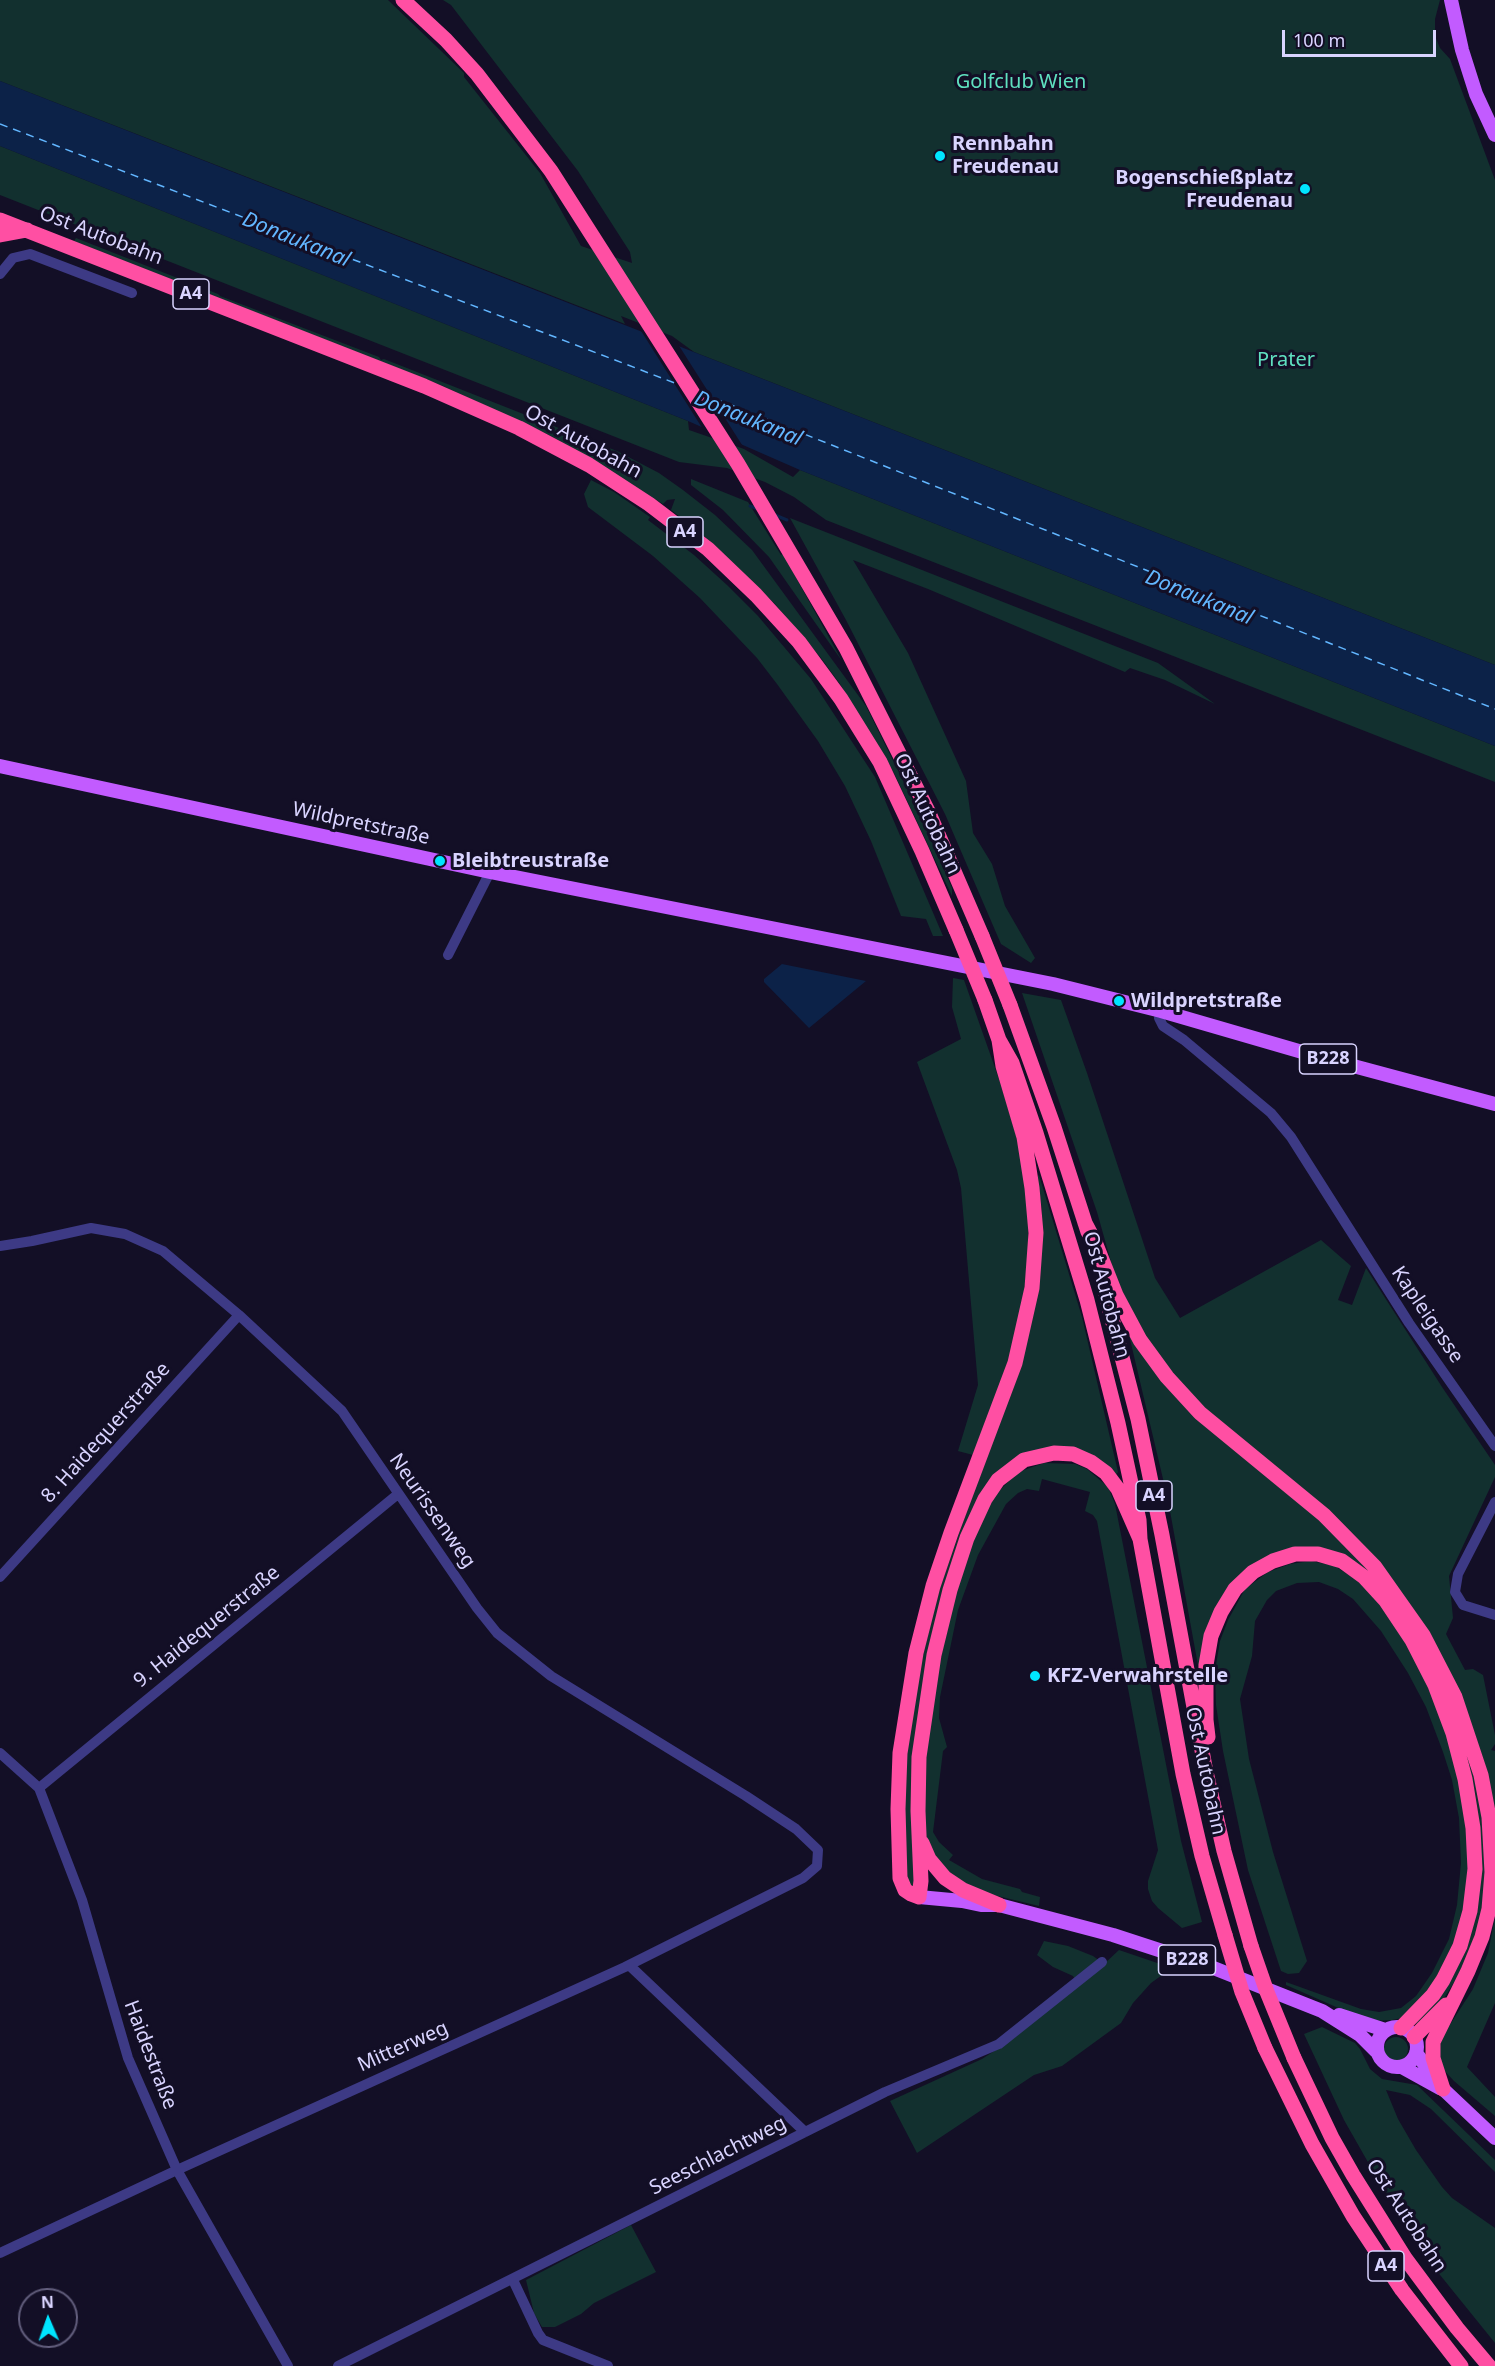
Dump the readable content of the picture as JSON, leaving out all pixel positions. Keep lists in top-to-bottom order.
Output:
{
  "streets": {
    "highway": ["Ost Autobahn", "A4"],
    "main road": ["Wildpretstraße", "B228"],
    "street": [
      "Kapleigasse",
      "8. Haidequerstraße",
      "Neurissenweg",
      "9. Haidequerstraße",
      "Mitterweg",
      "Haidestraße",
      "Seeschlachtweg"
    ]
  },
  "crossings": [
    ["Wildpretstraße", "B228"],
    ["Wildpretstraße", "Kapleigasse"],
    ["B228", "Kapleigasse"],
    ["8. Haidequerstraße", "Neurissenweg"],
    ["Neurissenweg", "9. Haidequerstraße"],
    ["Neurissenweg", "Mitterweg"],
    ["9. Haidequerstraße", "Haidestraße"],
    ["Mitterweg", "Haidestraße"]
  ],
  "water": ["Donaukanal"],
  "parks": ["Golfclub Wien", "Prater"],
  "places": [
    "Rennbahn Freudenau",
    "Bogenschießplatz Freudenau",
    "Bleibtreustraße",
    "Wildpretstraße",
    "KFZ-Verwahrstelle"
  ],
  "scale_bar": "100 m",
  "north": "top"
}
